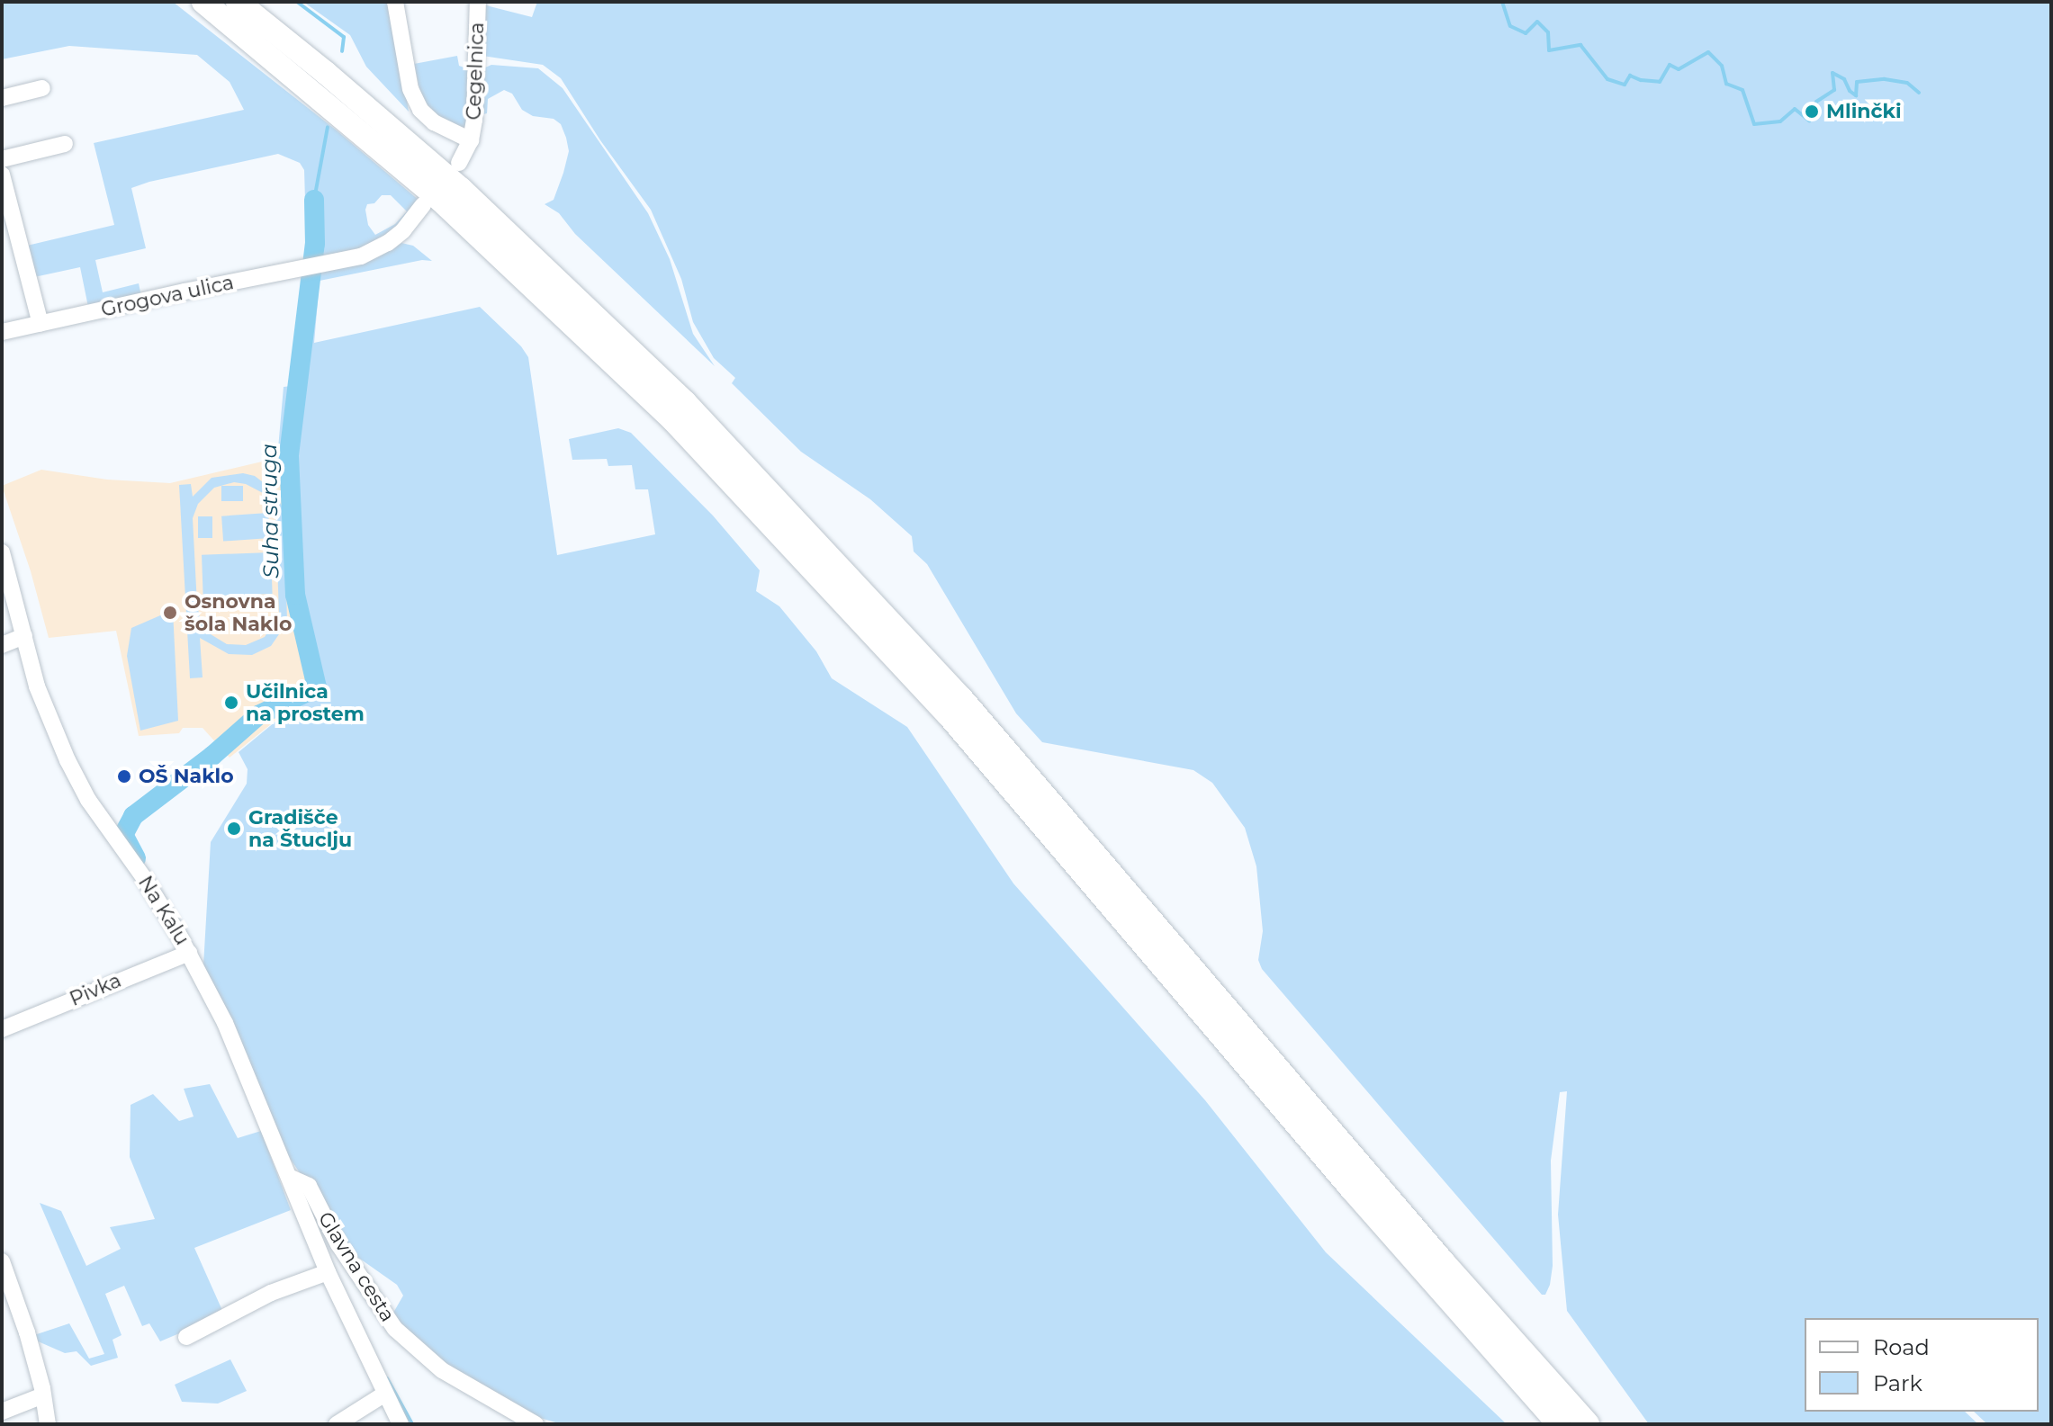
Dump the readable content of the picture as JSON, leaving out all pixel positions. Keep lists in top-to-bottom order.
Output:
{
  "streets": {
    "street": [
      "Cegelnica",
      "Grogova ulica",
      "Na Kalu",
      "Pivka",
      "Glavna cesta"
    ]
  },
  "crossings": [
    ["Na Kalu", "Pivka"],
    ["Na Kalu", "Glavna cesta"]
  ],
  "water": ["Suha struga"],
  "places": [
    "Mlinčki",
    "Osnovna šola Naklo",
    "Učilnica na prostem",
    "OŠ Naklo",
    "Gradišče na Štuclju"
  ],
  "legend": ["Road", "Park"]
}
